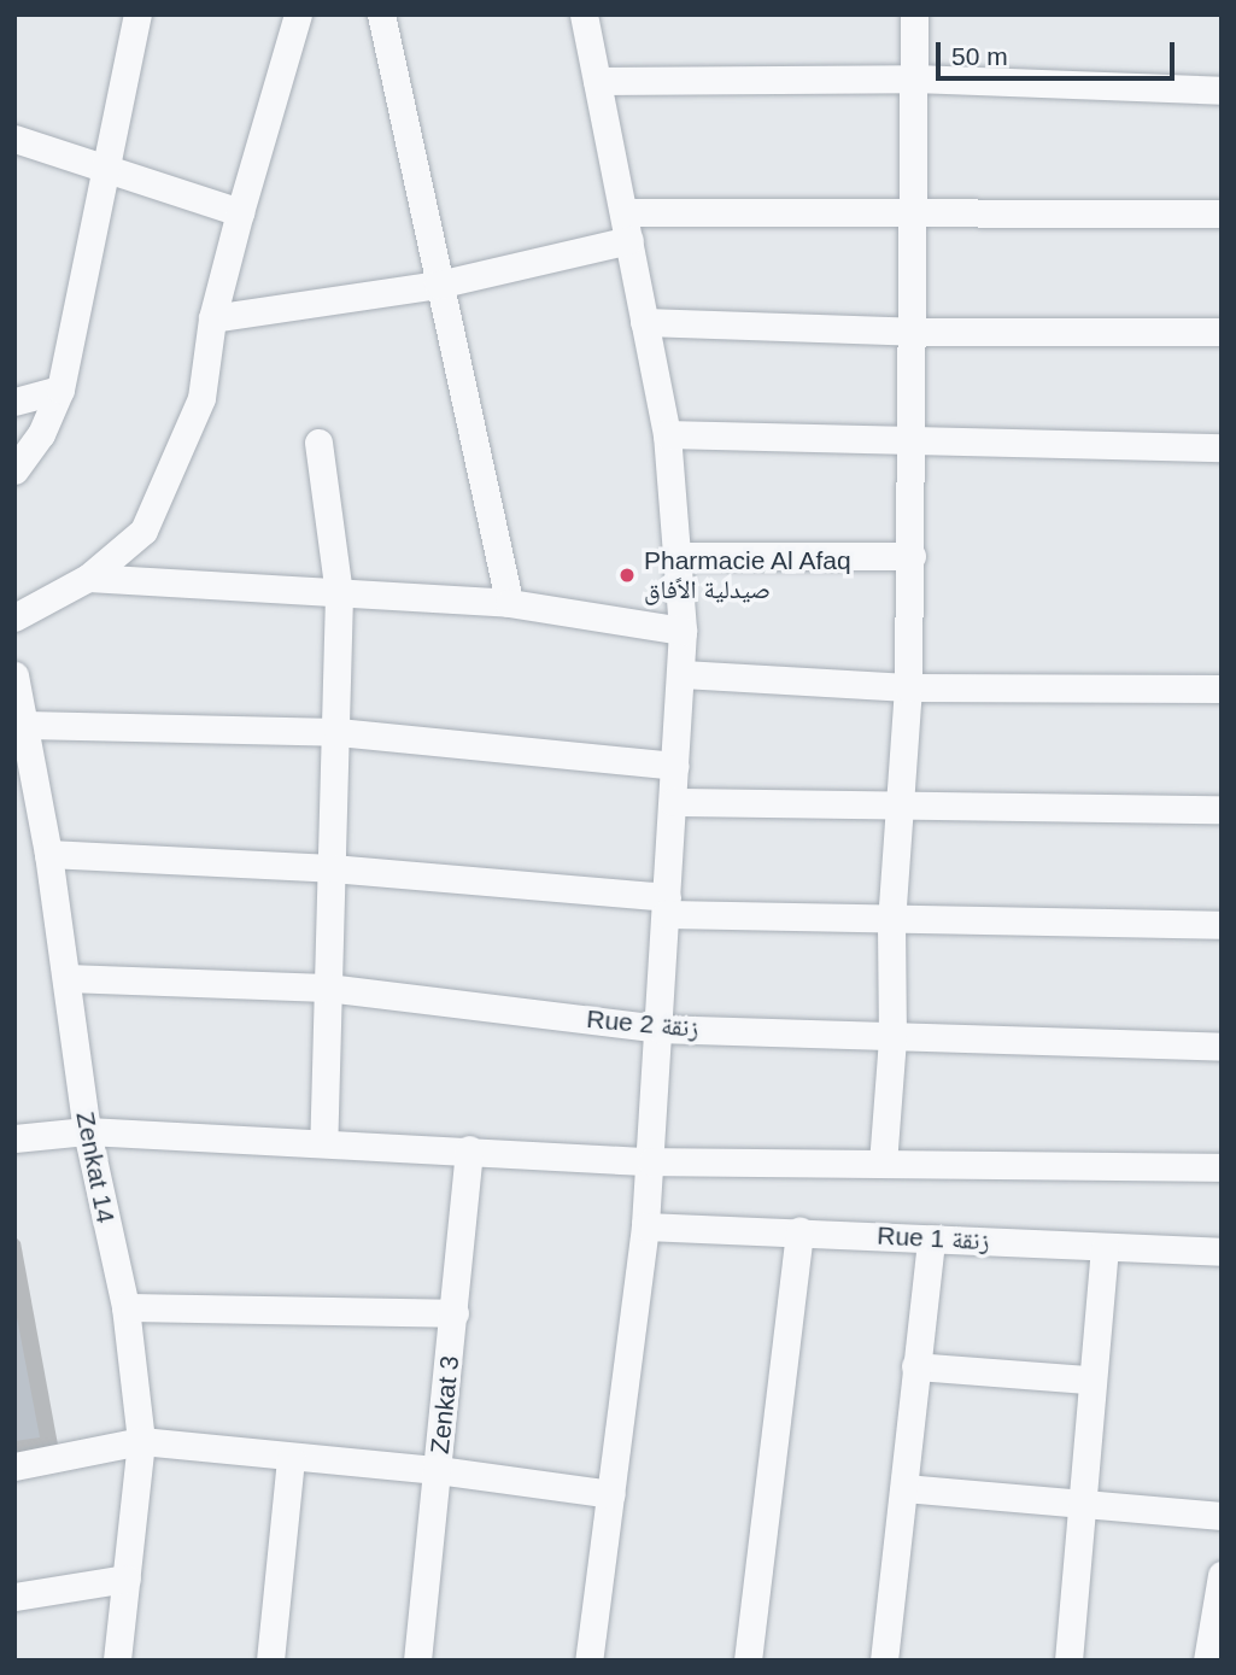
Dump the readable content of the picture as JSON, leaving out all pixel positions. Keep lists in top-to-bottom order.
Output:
{
  "streets": {
    "street": [
      "Rue 2 زنقة",
      "Zenkat 14",
      "Rue 1 زنقة",
      "Zenkat 3"
    ]
  },
  "crossings": [
    ["Rue 2 زنقة", "Zenkat 14"]
  ],
  "places": ["Pharmacie Al Afaq صيدلية الاًفاق"],
  "scale_bar": "50 m"
}
